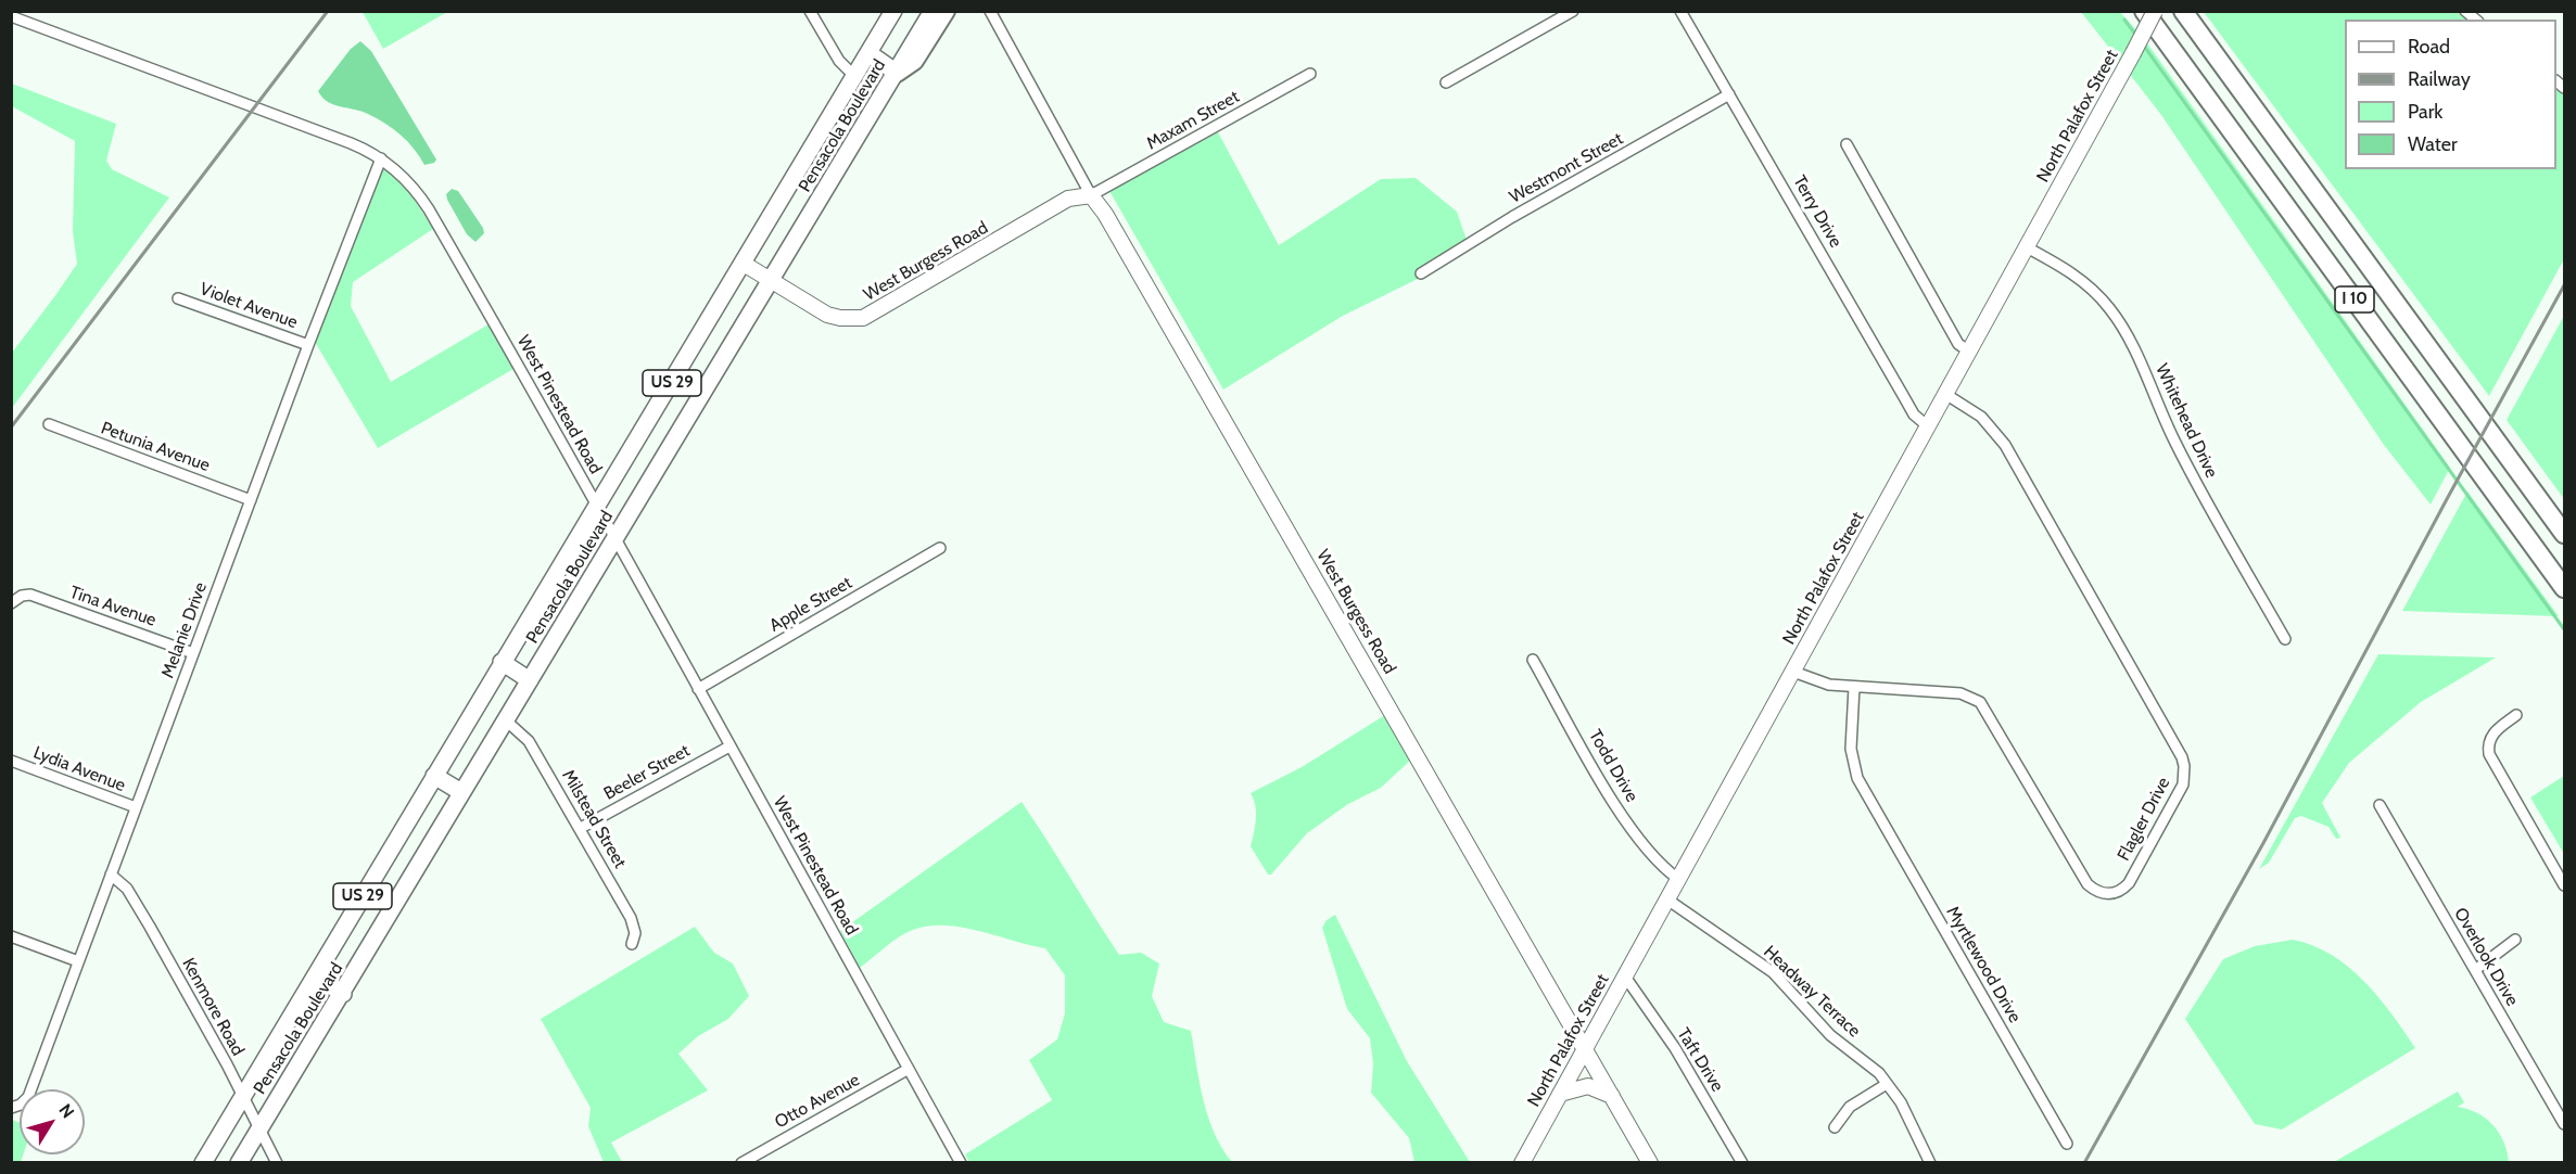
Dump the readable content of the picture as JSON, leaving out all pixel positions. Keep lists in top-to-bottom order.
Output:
{
  "streets": {
    "highway": ["I 10"],
    "main road": [
      "North Palafox Street",
      "Pensacola Boulevard",
      "West Burgess Road",
      "US 29"
    ],
    "street": [
      "Maxam Street",
      "Westmont Street",
      "Terry Drive",
      "Violet Avenue",
      "West Pinestead Road",
      "Whitehead Drive",
      "Petunia Avenue",
      "Apple Street",
      "Tina Avenue",
      "Melanie Drive",
      "Todd Drive",
      "Lydia Avenue",
      "Beeler Street",
      "Milstead Street",
      "Flagler Drive",
      "Overlook Drive",
      "Myrtlewood Drive",
      "Headway Terrace",
      "Kenmore Road",
      "Taft Drive",
      "Otto Avenue"
    ]
  },
  "crossings": [
    ["North Palafox Street", "Terry Drive"],
    ["North Palafox Street", "West Burgess Road"],
    ["North Palafox Street", "Whitehead Drive"],
    ["North Palafox Street", "Todd Drive"],
    ["North Palafox Street", "Flagler Drive"],
    ["North Palafox Street", "Headway Terrace"],
    ["North Palafox Street", "Taft Drive"],
    ["Maxam Street", "West Burgess Road"],
    ["Pensacola Boulevard", "West Burgess Road"],
    ["Pensacola Boulevard", "West Pinestead Road"],
    ["Pensacola Boulevard", "Milstead Street"],
    ["Pensacola Boulevard", "Kenmore Road"],
    ["Westmont Street", "Terry Drive"],
    ["Violet Avenue", "Melanie Drive"],
    ["West Pinestead Road", "Apple Street"],
    ["West Pinestead Road", "Melanie Drive"],
    ["West Pinestead Road", "Beeler Street"],
    ["West Pinestead Road", "Otto Avenue"],
    ["Petunia Avenue", "Melanie Drive"],
    ["Tina Avenue", "Melanie Drive"],
    ["Melanie Drive", "Lydia Avenue"],
    ["Melanie Drive", "Kenmore Road"],
    ["Beeler Street", "Milstead Street"],
    ["Flagler Drive", "Myrtlewood Drive"]
  ],
  "legend": [
    "Road",
    "Railway",
    "Park",
    "Water"
  ],
  "north": "top right"
}
